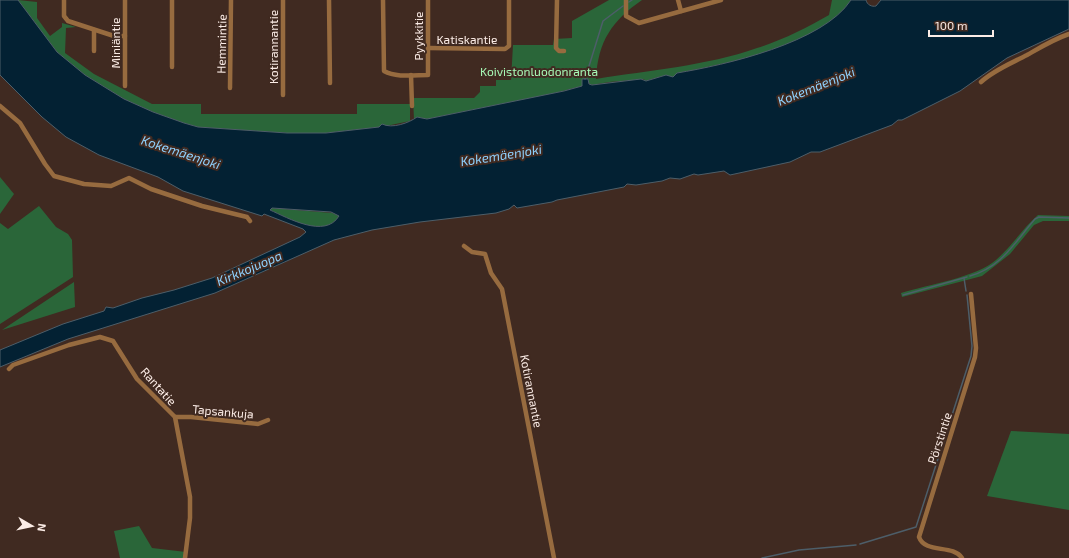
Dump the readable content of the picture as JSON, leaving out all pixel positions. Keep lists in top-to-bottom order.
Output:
{
  "streets": {
    "street": [
      "Pyykkitie",
      "Katiskantie",
      "Miniäntie",
      "Hemmintie",
      "Kotirannantie",
      "Rantatie",
      "Tapsankuja",
      "Pörstintie"
    ]
  },
  "crossings": [
    ["Pyykkitie", "Katiskantie"],
    ["Rantatie", "Tapsankuja"]
  ],
  "water": ["Kokemäenjoki", "Kirkkojuopa"],
  "parks": ["Koivistonluodonranta"],
  "scale_bar": "100 m",
  "north": "right"
}
